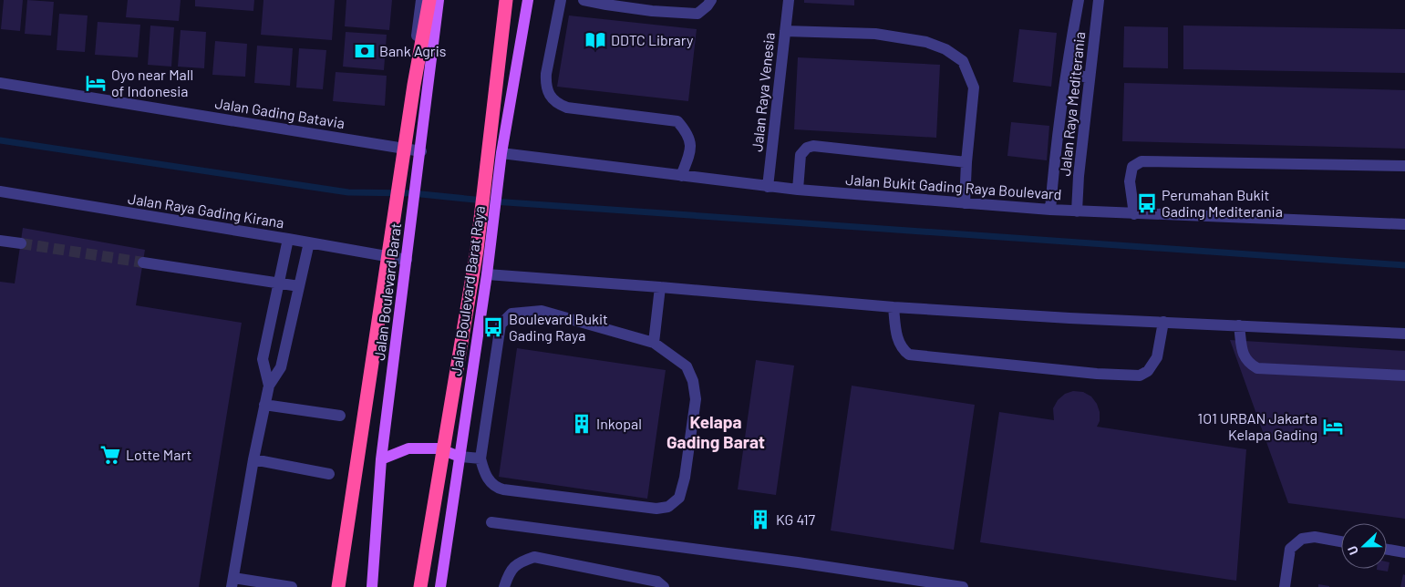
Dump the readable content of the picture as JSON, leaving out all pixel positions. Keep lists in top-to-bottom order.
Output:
{
  "streets": {
    "main road": ["Jalan Boulevard Barat Raya", "Jalan Boulevard Barat"],
    "street": [
      "Jalan Raya Venesia",
      "Jalan Raya Mediterania",
      "Jalan Gading Batavia",
      "Jalan Bukit Gading Raya Boulevard",
      "Jalan Raya Gading Kirana"
    ]
  },
  "crossings": [
    ["Jalan Raya Venesia", "Jalan Bukit Gading Raya Boulevard"],
    ["Jalan Raya Mediterania", "Jalan Bukit Gading Raya Boulevard"],
    ["Jalan Gading Batavia", "Jalan Boulevard Barat"],
    ["Jalan Bukit Gading Raya Boulevard", "Jalan Boulevard Barat Raya"],
    ["Jalan Raya Gading Kirana", "Jalan Boulevard Barat"]
  ],
  "districts": ["Kelapa Gading Barat"],
  "places": {
    "library": ["DDTC Library"],
    "bank": ["Bank Agris"],
    "hotel": ["Oyo near Mall of Indonesia", "1O1 URBAN Jakarta Kelapa Gading"],
    "bus stop": ["Perumahan Bukit Gading Mediterania", "Boulevard Bukit Gading Raya"],
    "building": ["Inkopal", "KG 417"],
    "supermarket": ["Lotte Mart"]
  },
  "north": "left"
}
